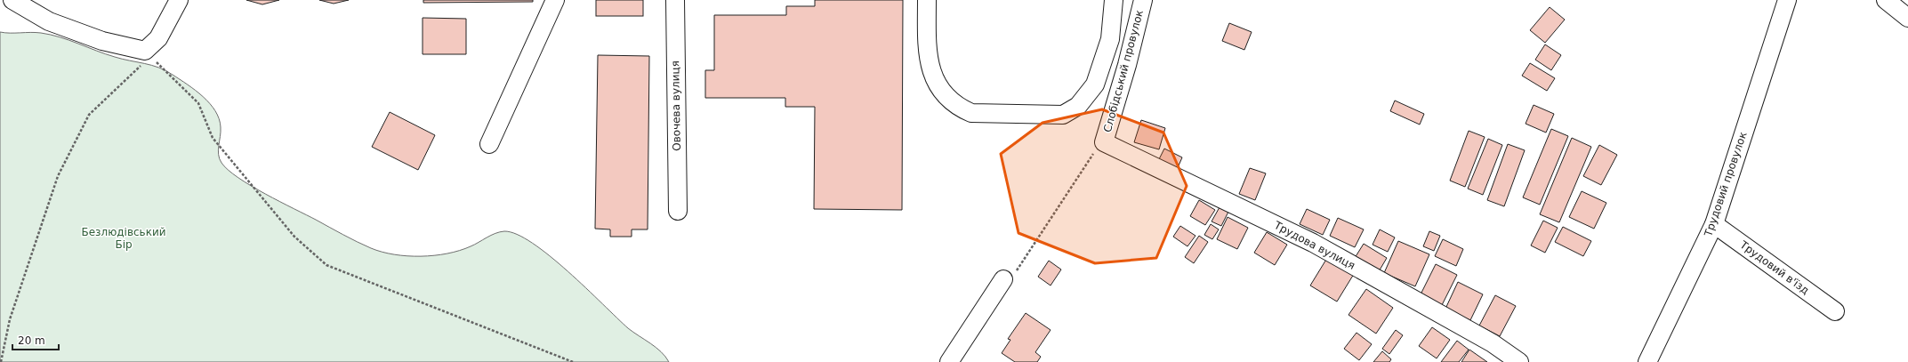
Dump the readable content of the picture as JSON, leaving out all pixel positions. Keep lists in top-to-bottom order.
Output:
{
  "streets": {
    "street": [
      "Слобідський провулок",
      "Овочева вулиця",
      "Трудовий провулок",
      "Трудова вулиця",
      "Трудовий в'їзд"
    ]
  },
  "crossings": [
    ["Слобідський провулок", "Трудова вулиця"],
    ["Трудовий провулок", "Трудовий в'їзд"]
  ],
  "parks": ["Безлюдівський Бір"],
  "scale_bar": "20 m"
}
